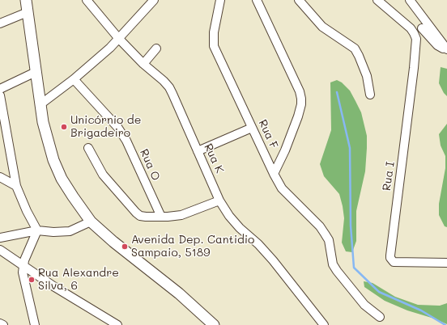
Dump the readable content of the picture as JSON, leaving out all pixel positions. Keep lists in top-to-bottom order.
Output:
{
  "streets": {
    "street": [
      "Rua F",
      "Rua K",
      "Rua O",
      "Rua I"
    ]
  },
  "places": ["Unicórnio de Brigadeiro", "Avenida Dep. Cantidio Sampaio, 5189", "Rua Alexandre Silva, 6"]
}
